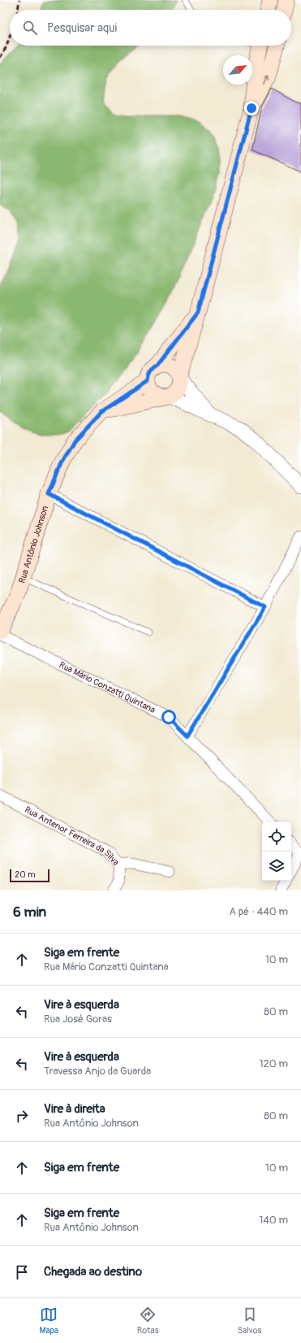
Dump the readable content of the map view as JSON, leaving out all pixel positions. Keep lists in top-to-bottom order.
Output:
{
  "streets": {
    "main road": ["Rua Antônio Johnson"],
    "street": ["Rua Mário Conzatti Quintana", "Rua Antenor Ferreira da Silva"]
  },
  "scale_bar": "20 m",
  "north": "top right",
  "page": {
    "search": "Pesquisar aqui",
    "scale": "20 m",
    "heading": ["6 min", "A pé · 440 m"],
    "list": [
      ["Siga em frente", "Rua Mário Conzatti Quintana", "10 m"],
      ["Vire à esquerda", "Rua José Goras", "80 m"],
      ["Vire à esquerda", "Travessa Anjo da Guarda", "120 m"],
      ["Vire à direita", "Rua Antônio Johnson", "80 m"],
      ["Siga em frente", "10 m"],
      ["Siga em frente", "Rua Antônio Johnson", "140 m"],
      "Chegada ao destino"
    ],
    "nav": ["Mapa", "Rotas", "Salvos"]
  }
}
